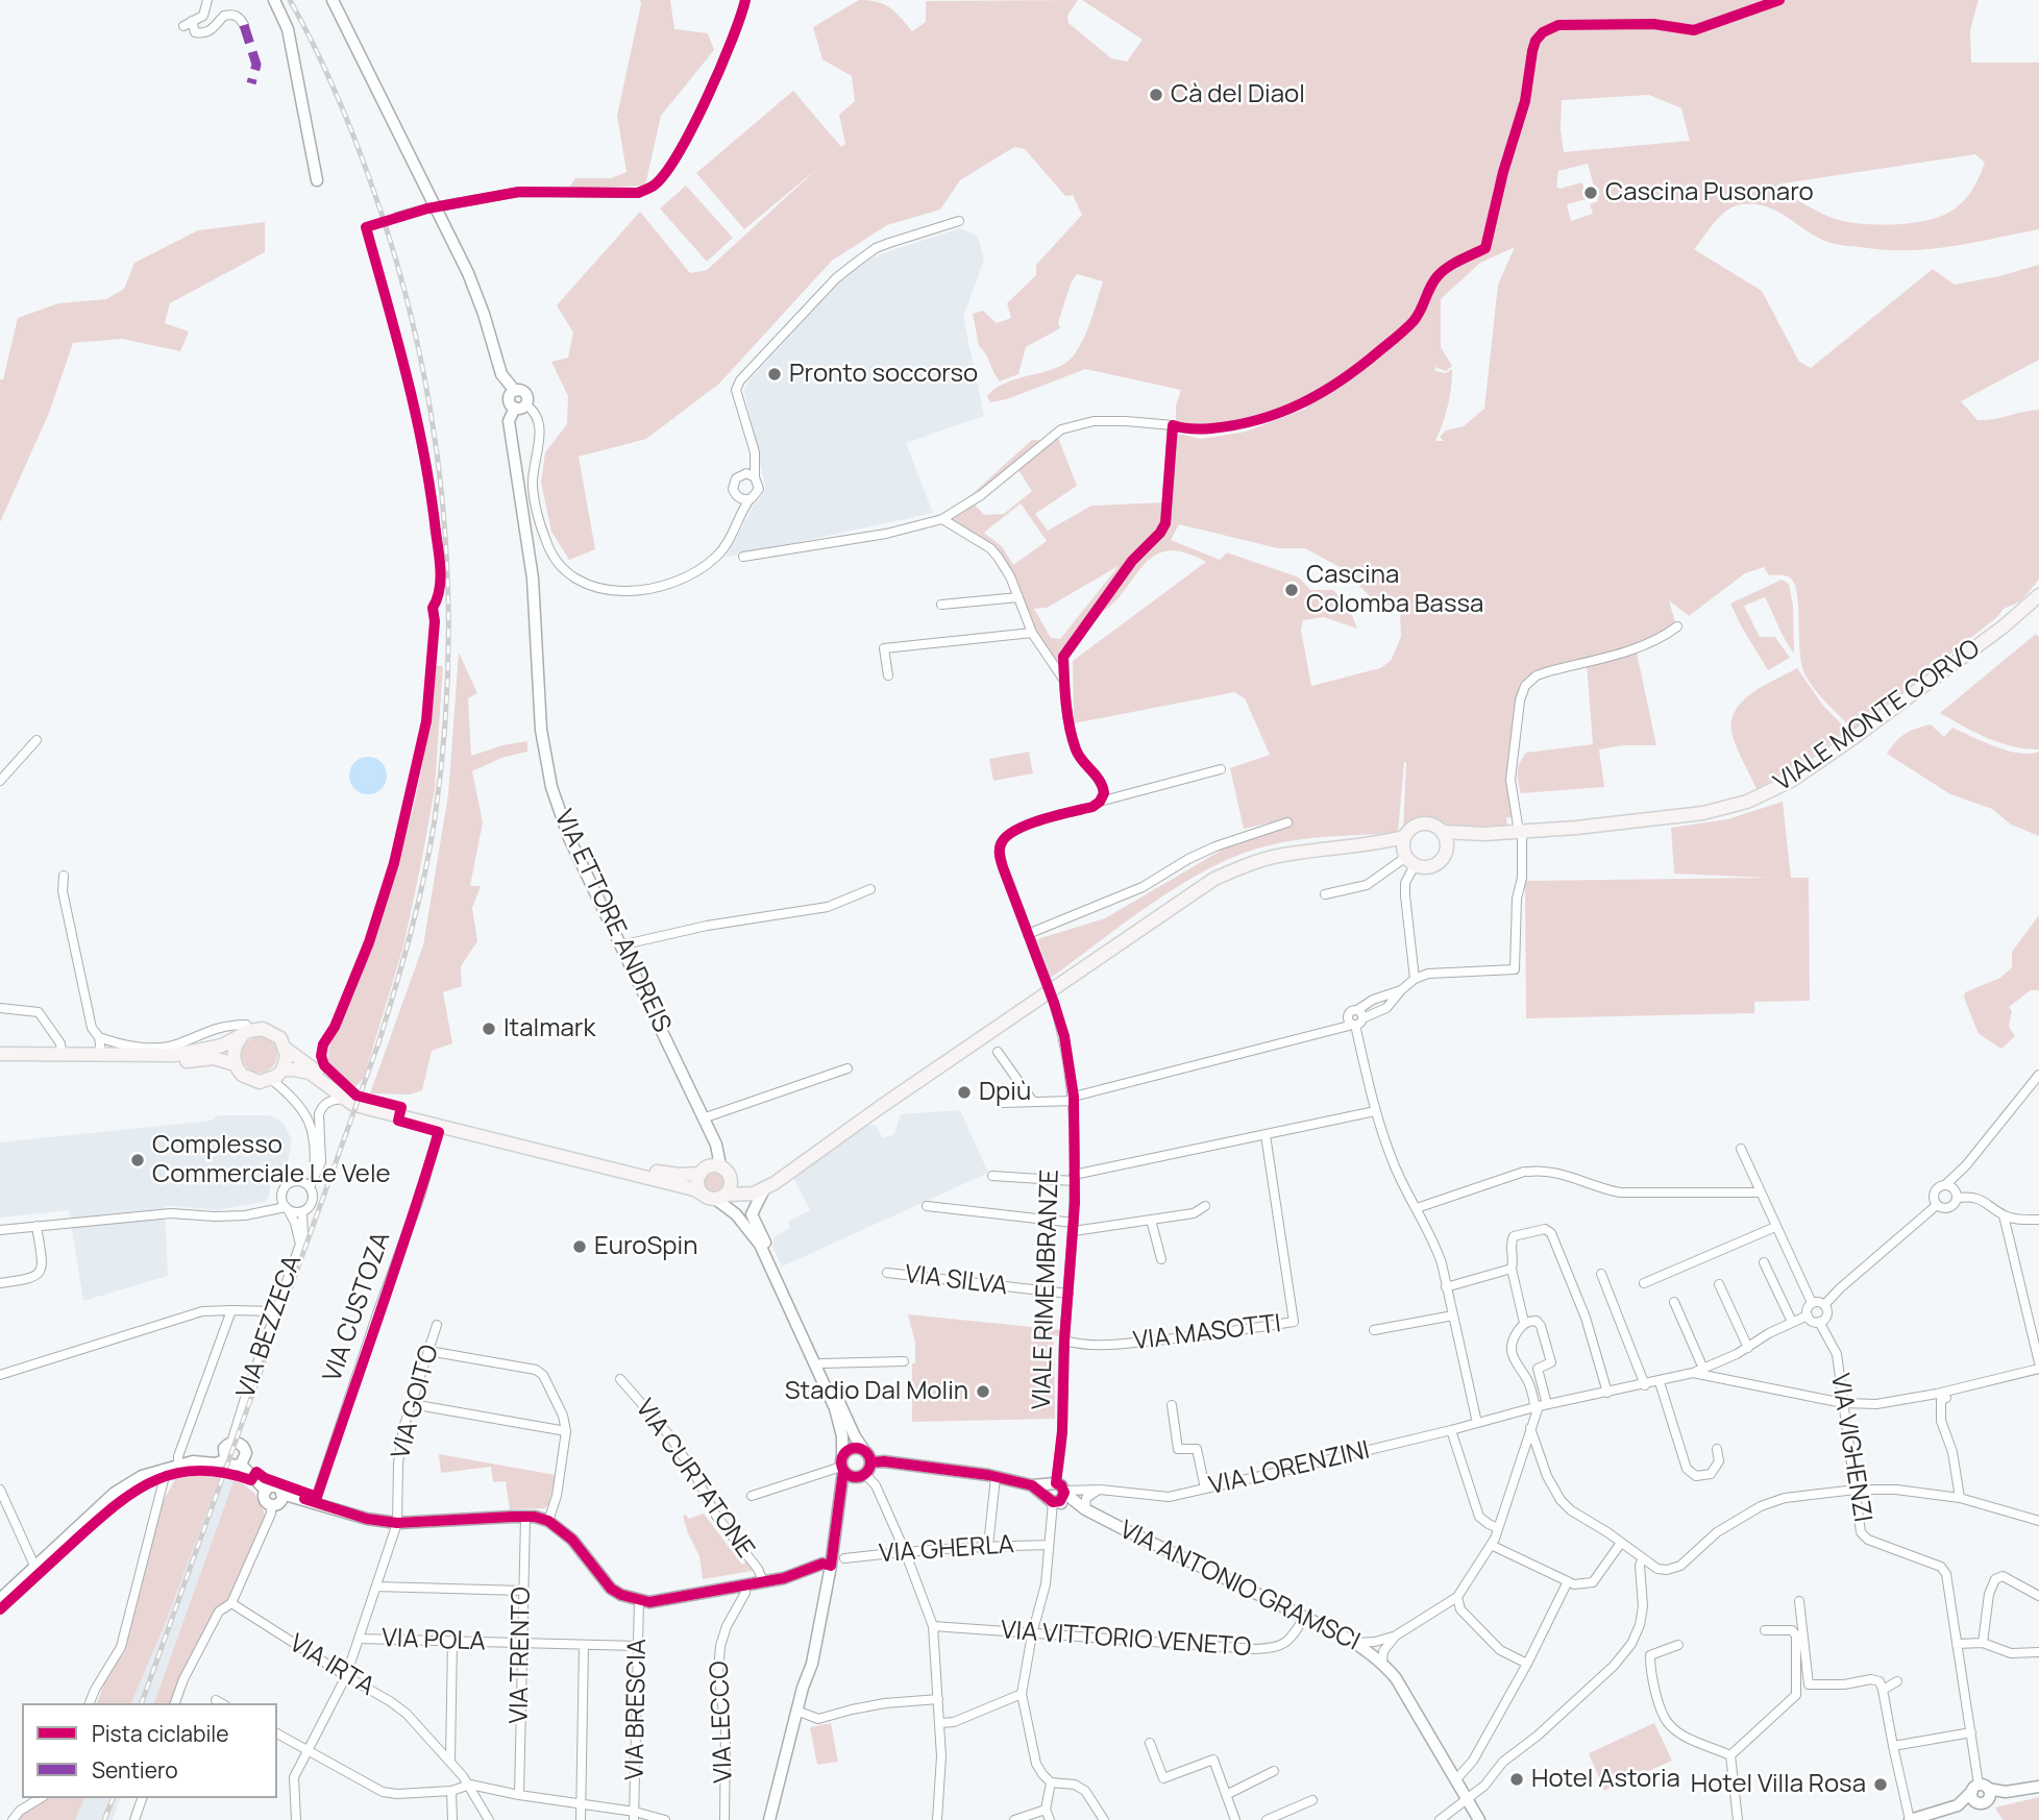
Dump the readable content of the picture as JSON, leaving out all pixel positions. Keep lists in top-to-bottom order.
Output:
{
  "streets": {
    "main road": ["VIALE MONTE CORVO"],
    "street": [
      "VIA ETTORE ANDREIS",
      "VIA SILVA",
      "VIALE RIMEMBRANZE",
      "VIA CUSTOZA",
      "VIA BEZZECA",
      "VIA MASOTTI",
      "VIA GOITO",
      "VIA VIGHENZI",
      "VIA LORENZINI",
      "VIA CURTATONE",
      "VIA GHERLA",
      "VIA ANTONIO GRAMSCI",
      "VIA VITTORIO VENETO",
      "VIA POLA",
      "VIA TRENTO",
      "VIA IRTA",
      "VIA BRESCIA",
      "VIA LECCO"
    ]
  },
  "crossings": [
    ["VIA SILVA", "VIALE RIMEMBRANZE"],
    ["VIALE RIMEMBRANZE", "VIA MASOTTI"],
    ["VIALE RIMEMBRANZE", "VIA LORENZINI"],
    ["VIALE RIMEMBRANZE", "VIA GHERLA"],
    ["VIALE RIMEMBRANZE", "VIA ANTONIO GRAMSCI"],
    ["VIALE RIMEMBRANZE", "VIA VITTORIO VENETO"],
    ["VIA GOITO", "VIA POLA"],
    ["VIA GOITO", "VIA IRTA"],
    ["VIA VIGHENZI", "VIA LORENZINI"],
    ["VIA LORENZINI", "VIA ANTONIO GRAMSCI"],
    ["VIA ANTONIO GRAMSCI", "VIA VITTORIO VENETO"],
    ["VIA POLA", "VIA TRENTO"],
    ["VIA POLA", "VIA BRESCIA"]
  ],
  "places": [
    "Cà del Diaol",
    "Cascina Pusonaro",
    "Pronto soccorso",
    "Cascina Colomba Bassa",
    "Italmark",
    "Dpiù",
    "Complesso Commerciale Le Vele",
    "EuroSpin",
    "Stadio Dal Molin",
    "Hotel Astoria",
    "Hotel Villa Rosa"
  ],
  "legend": ["Pista ciclabile", "Sentiero"]
}
